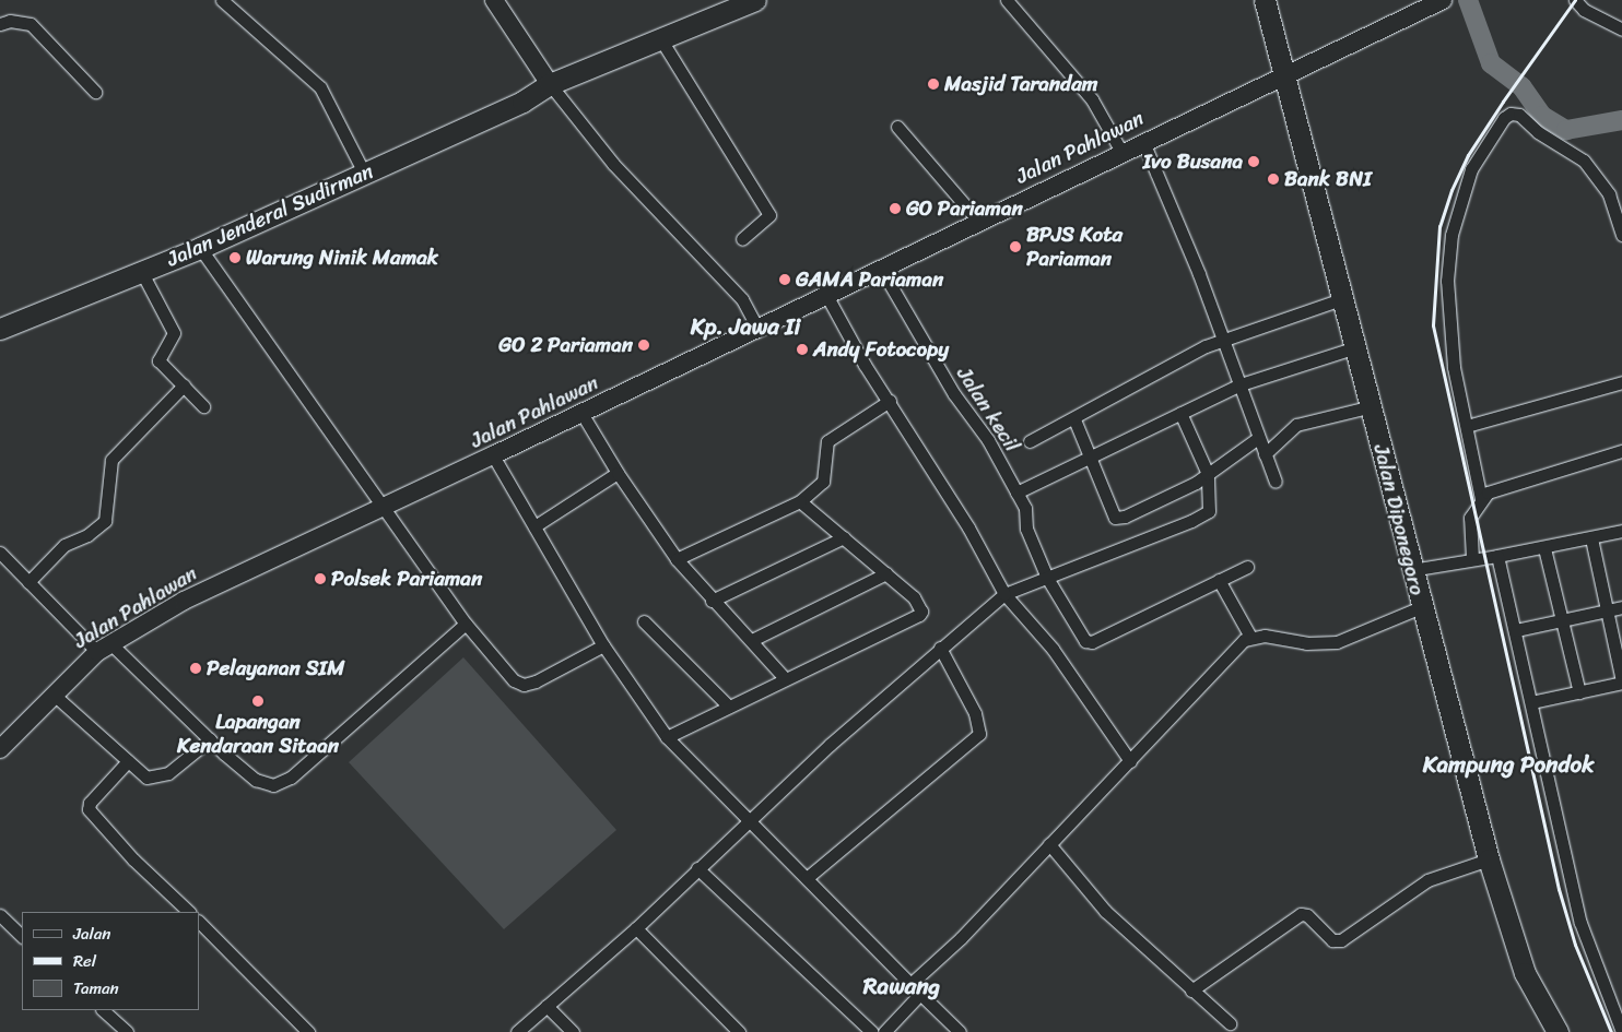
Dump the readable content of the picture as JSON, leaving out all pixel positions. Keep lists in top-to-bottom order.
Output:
{
  "streets": {
    "main road": ["Jalan Jenderal Sudirman", "Jalan Diponegoro"],
    "street": ["Jalan Pahlawan", "Jalan kecil"]
  },
  "crossings": [
    ["Jalan Pahlawan", "Jalan kecil"],
    ["Jalan Pahlawan", "Jalan Diponegoro"]
  ],
  "districts": ["Kp. Jawa Ii", "Kampung Pondok", "Rawang"],
  "places": [
    "Masjid Tarandam",
    "Ivo Busana",
    "Bank BNI",
    "GO Pariaman",
    "BPJS Kota Pariaman",
    "Warung Ninik Mamak",
    "GAMA Pariaman",
    "GO 2 Pariaman",
    "Andy Fotocopy",
    "Polsek Pariaman",
    "Pelayanan SIM",
    "Lapangan Kendaraan Sitaan"
  ],
  "legend": ["Jalan", "Rel", "Taman"]
}
